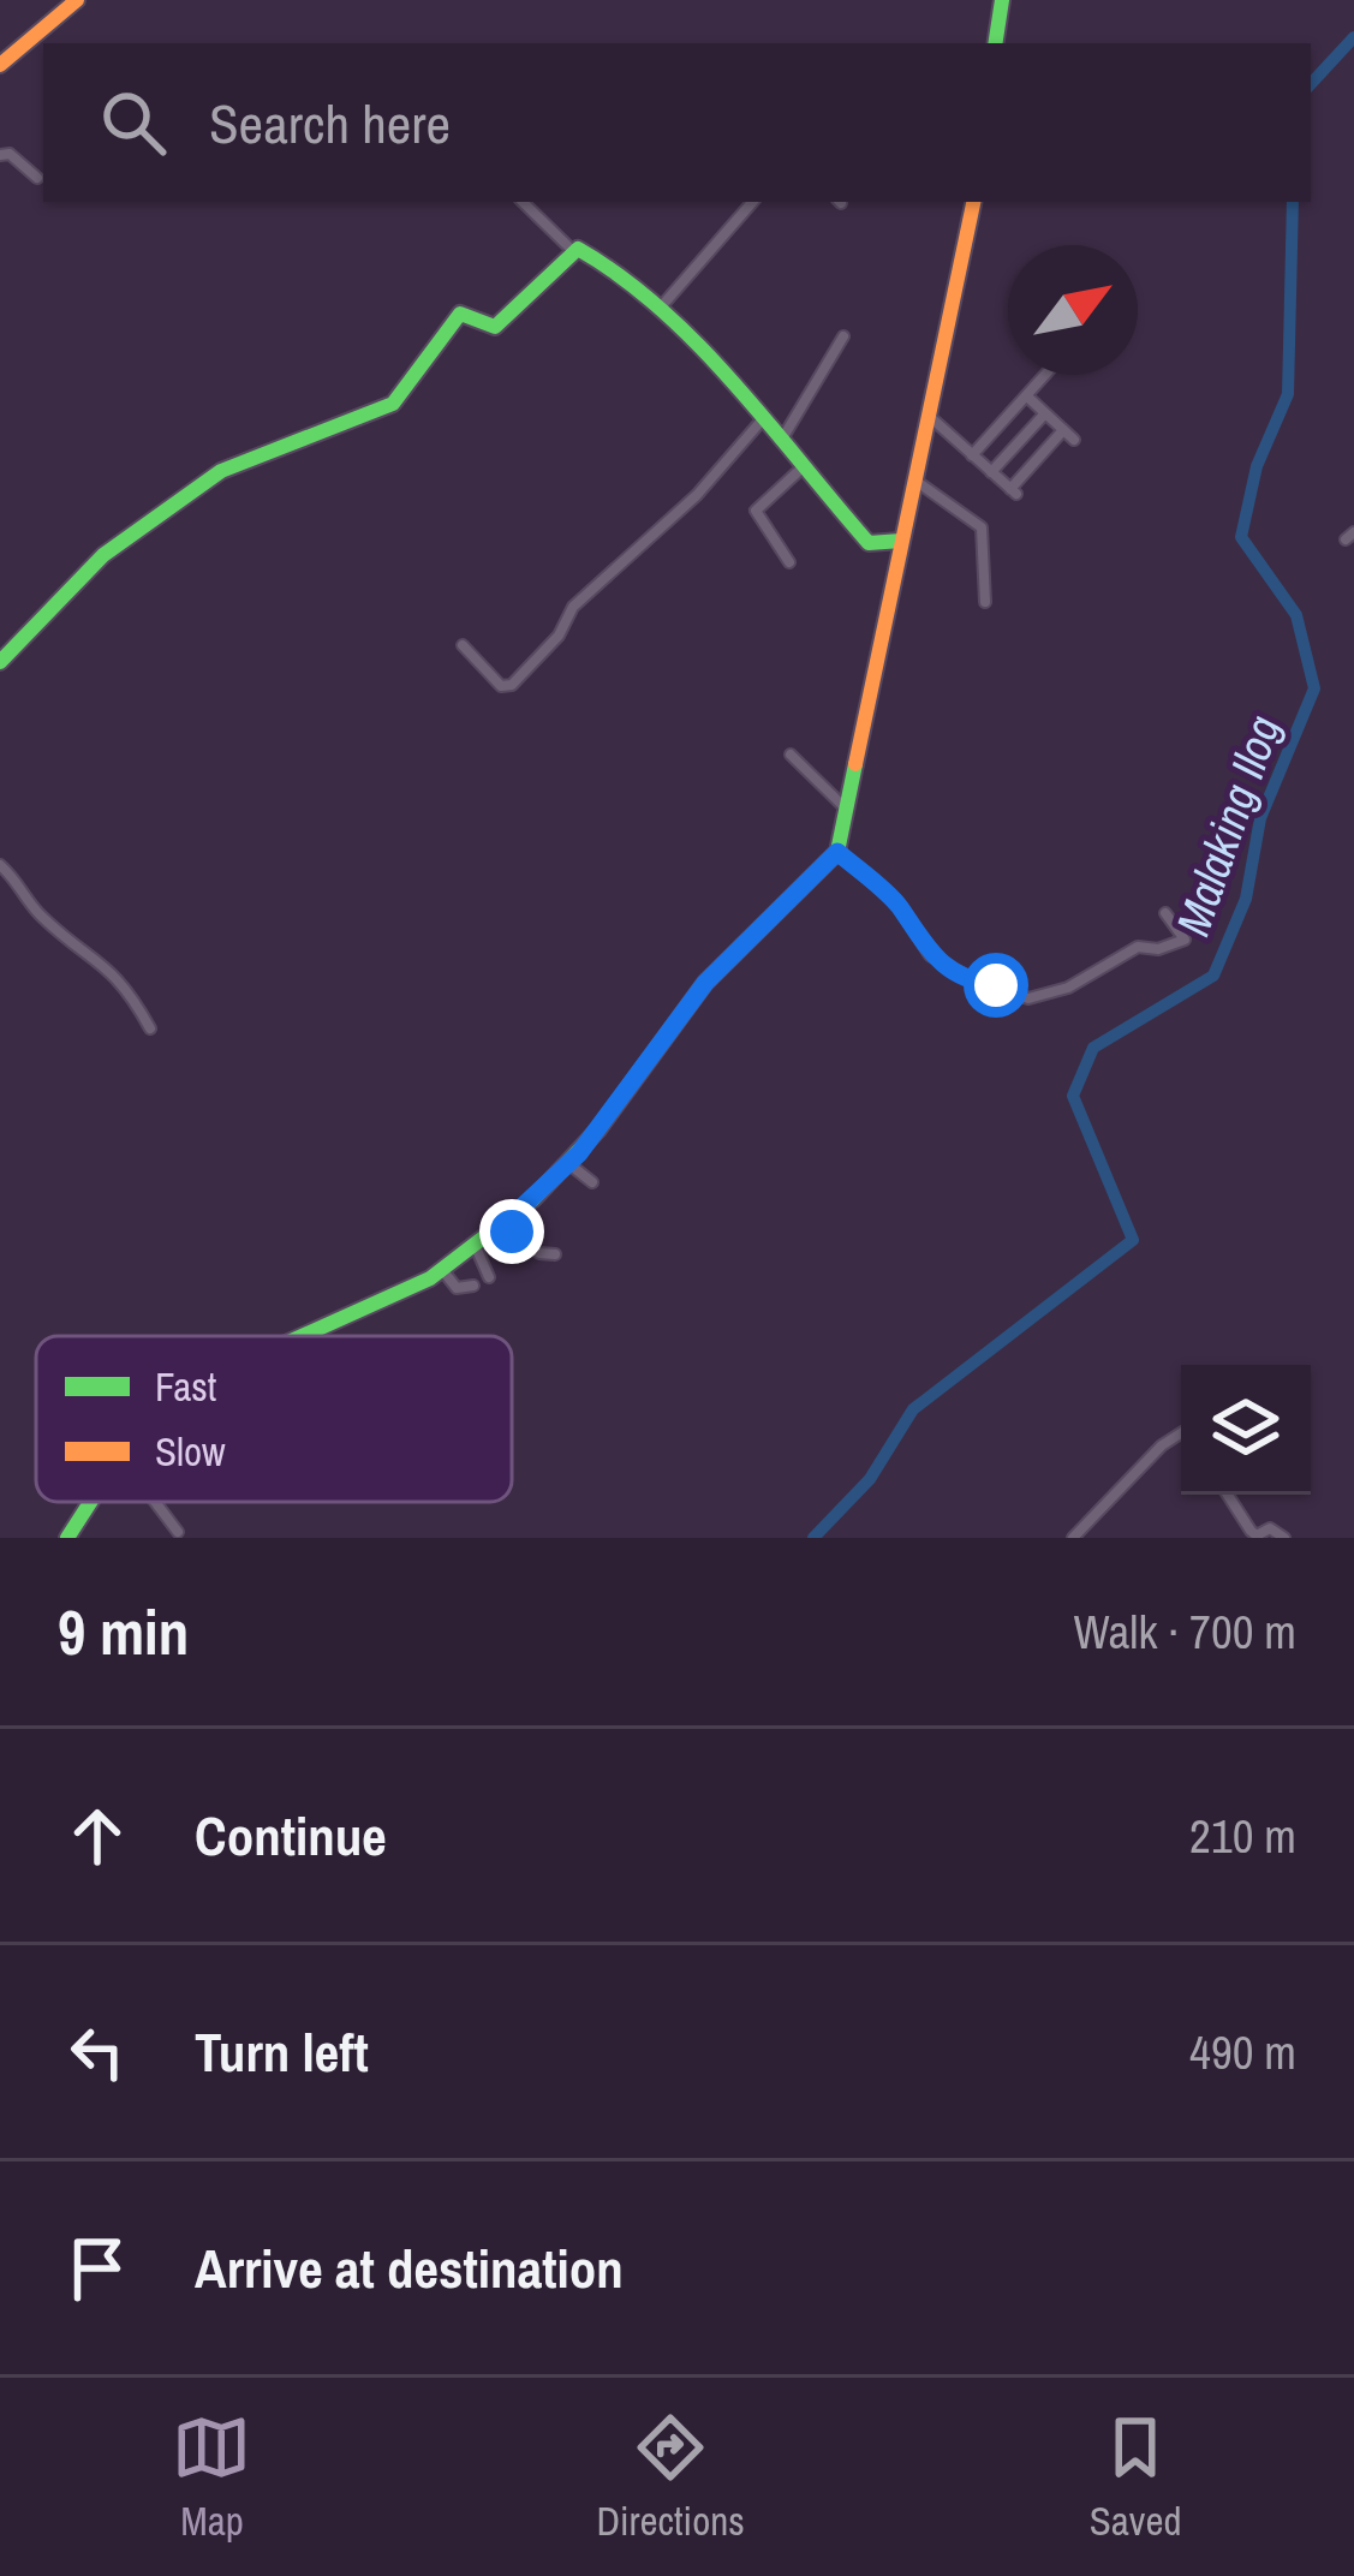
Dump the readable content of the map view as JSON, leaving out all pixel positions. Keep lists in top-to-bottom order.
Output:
{
  "water": ["Malaking Ilog"],
  "legend": ["Fast", "Slow"],
  "north": "top right",
  "page": {
    "search": "Search here",
    "heading": ["9 min", "Walk · 700 m"],
    "list": [
      ["Continue", "210 m"],
      ["Turn left", "490 m"],
      "Arrive at destination"
    ],
    "nav": ["Map", "Directions", "Saved"]
  }
}
